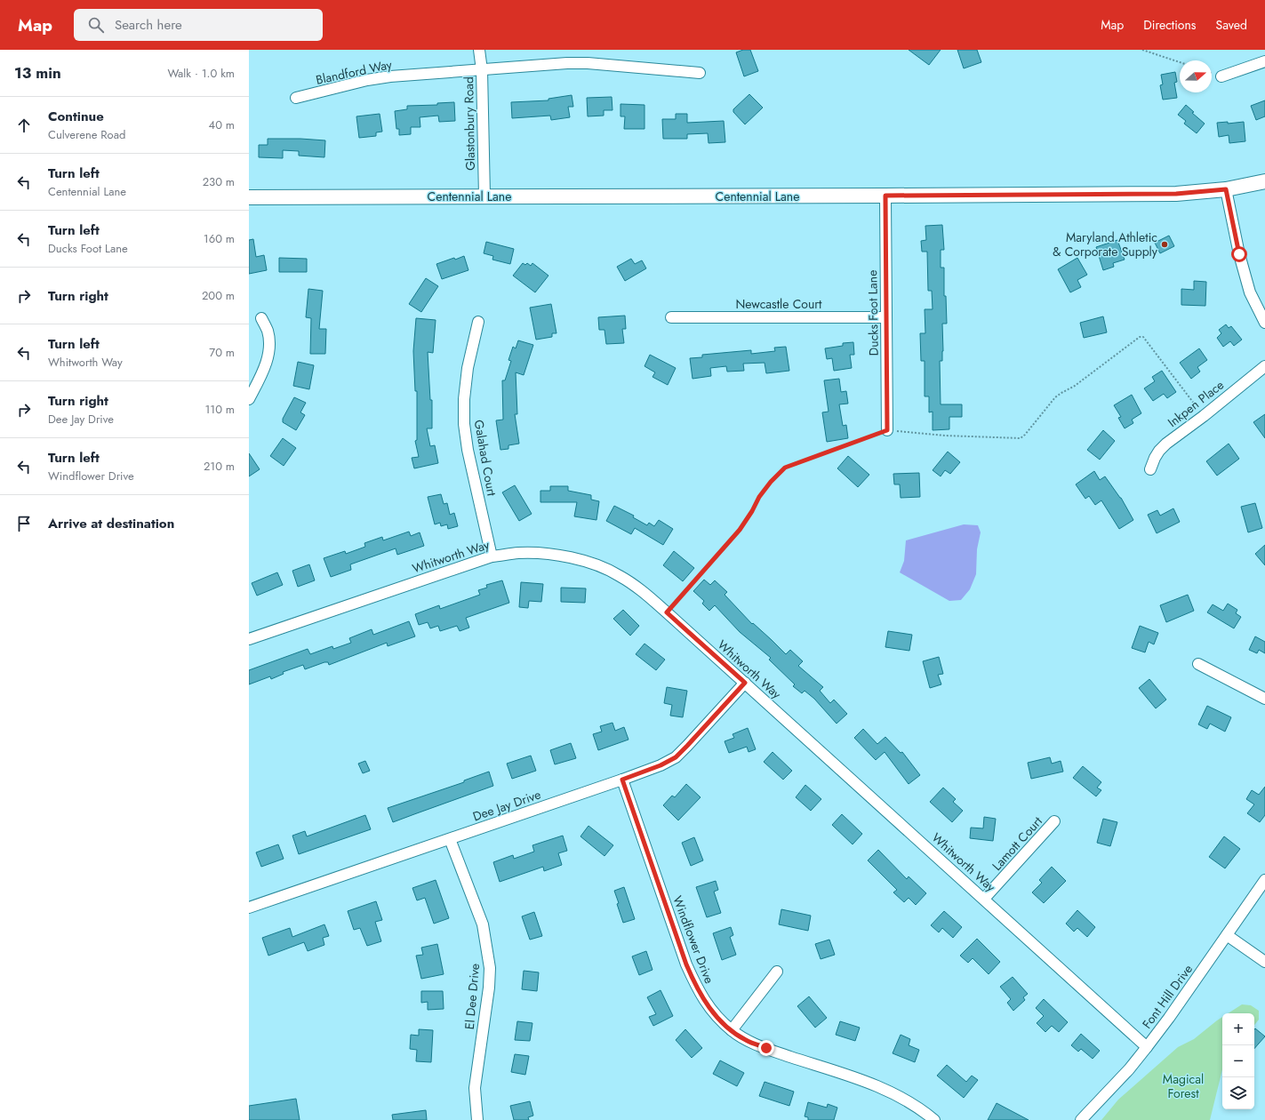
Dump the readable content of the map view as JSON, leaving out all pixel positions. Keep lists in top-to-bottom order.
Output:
{
  "streets": {
    "street": [
      "Blandford Way",
      "Glastonbury Road",
      "Centennial Lane",
      "Newcastle Court",
      "Ducks Foot Lane",
      "Inkpen Place",
      "Galahad Court",
      "Whitworth Way",
      "Dee Jay Drive",
      "Lamott Court",
      "Windflower Drive",
      "El Dee Drive",
      "Font Hill Drive"
    ]
  },
  "crossings": [
    ["Blandford Way", "Glastonbury Road"],
    ["Glastonbury Road", "Centennial Lane"],
    ["Centennial Lane", "Ducks Foot Lane"],
    ["Newcastle Court", "Ducks Foot Lane"],
    ["Galahad Court", "Whitworth Way"],
    ["Whitworth Way", "Dee Jay Drive"],
    ["Whitworth Way", "Lamott Court"],
    ["Whitworth Way", "Font Hill Drive"],
    ["Dee Jay Drive", "Windflower Drive"],
    ["Dee Jay Drive", "El Dee Drive"]
  ],
  "parks": ["Magical Forest"],
  "places": ["Maryland Athletic & Corporate Supply"],
  "north": "right",
  "page": {
    "header": "Map",
    "search": "Search here",
    "nav": ["Map", "Directions", "Saved"],
    "heading": ["13 min", "Walk · 1.0 km"],
    "list": [
      ["Continue", "Culverene Road", "40 m"],
      ["Turn left", "Centennial Lane", "230 m"],
      ["Turn left", "Ducks Foot Lane", "160 m"],
      ["Turn right", "200 m"],
      ["Turn left", "Whitworth Way", "70 m"],
      ["Turn right", "Dee Jay Drive", "110 m"],
      ["Turn left", "Windflower Drive", "210 m"],
      "Arrive at destination"
    ],
    "map_buttons": ["+", "−"]
  }
}
